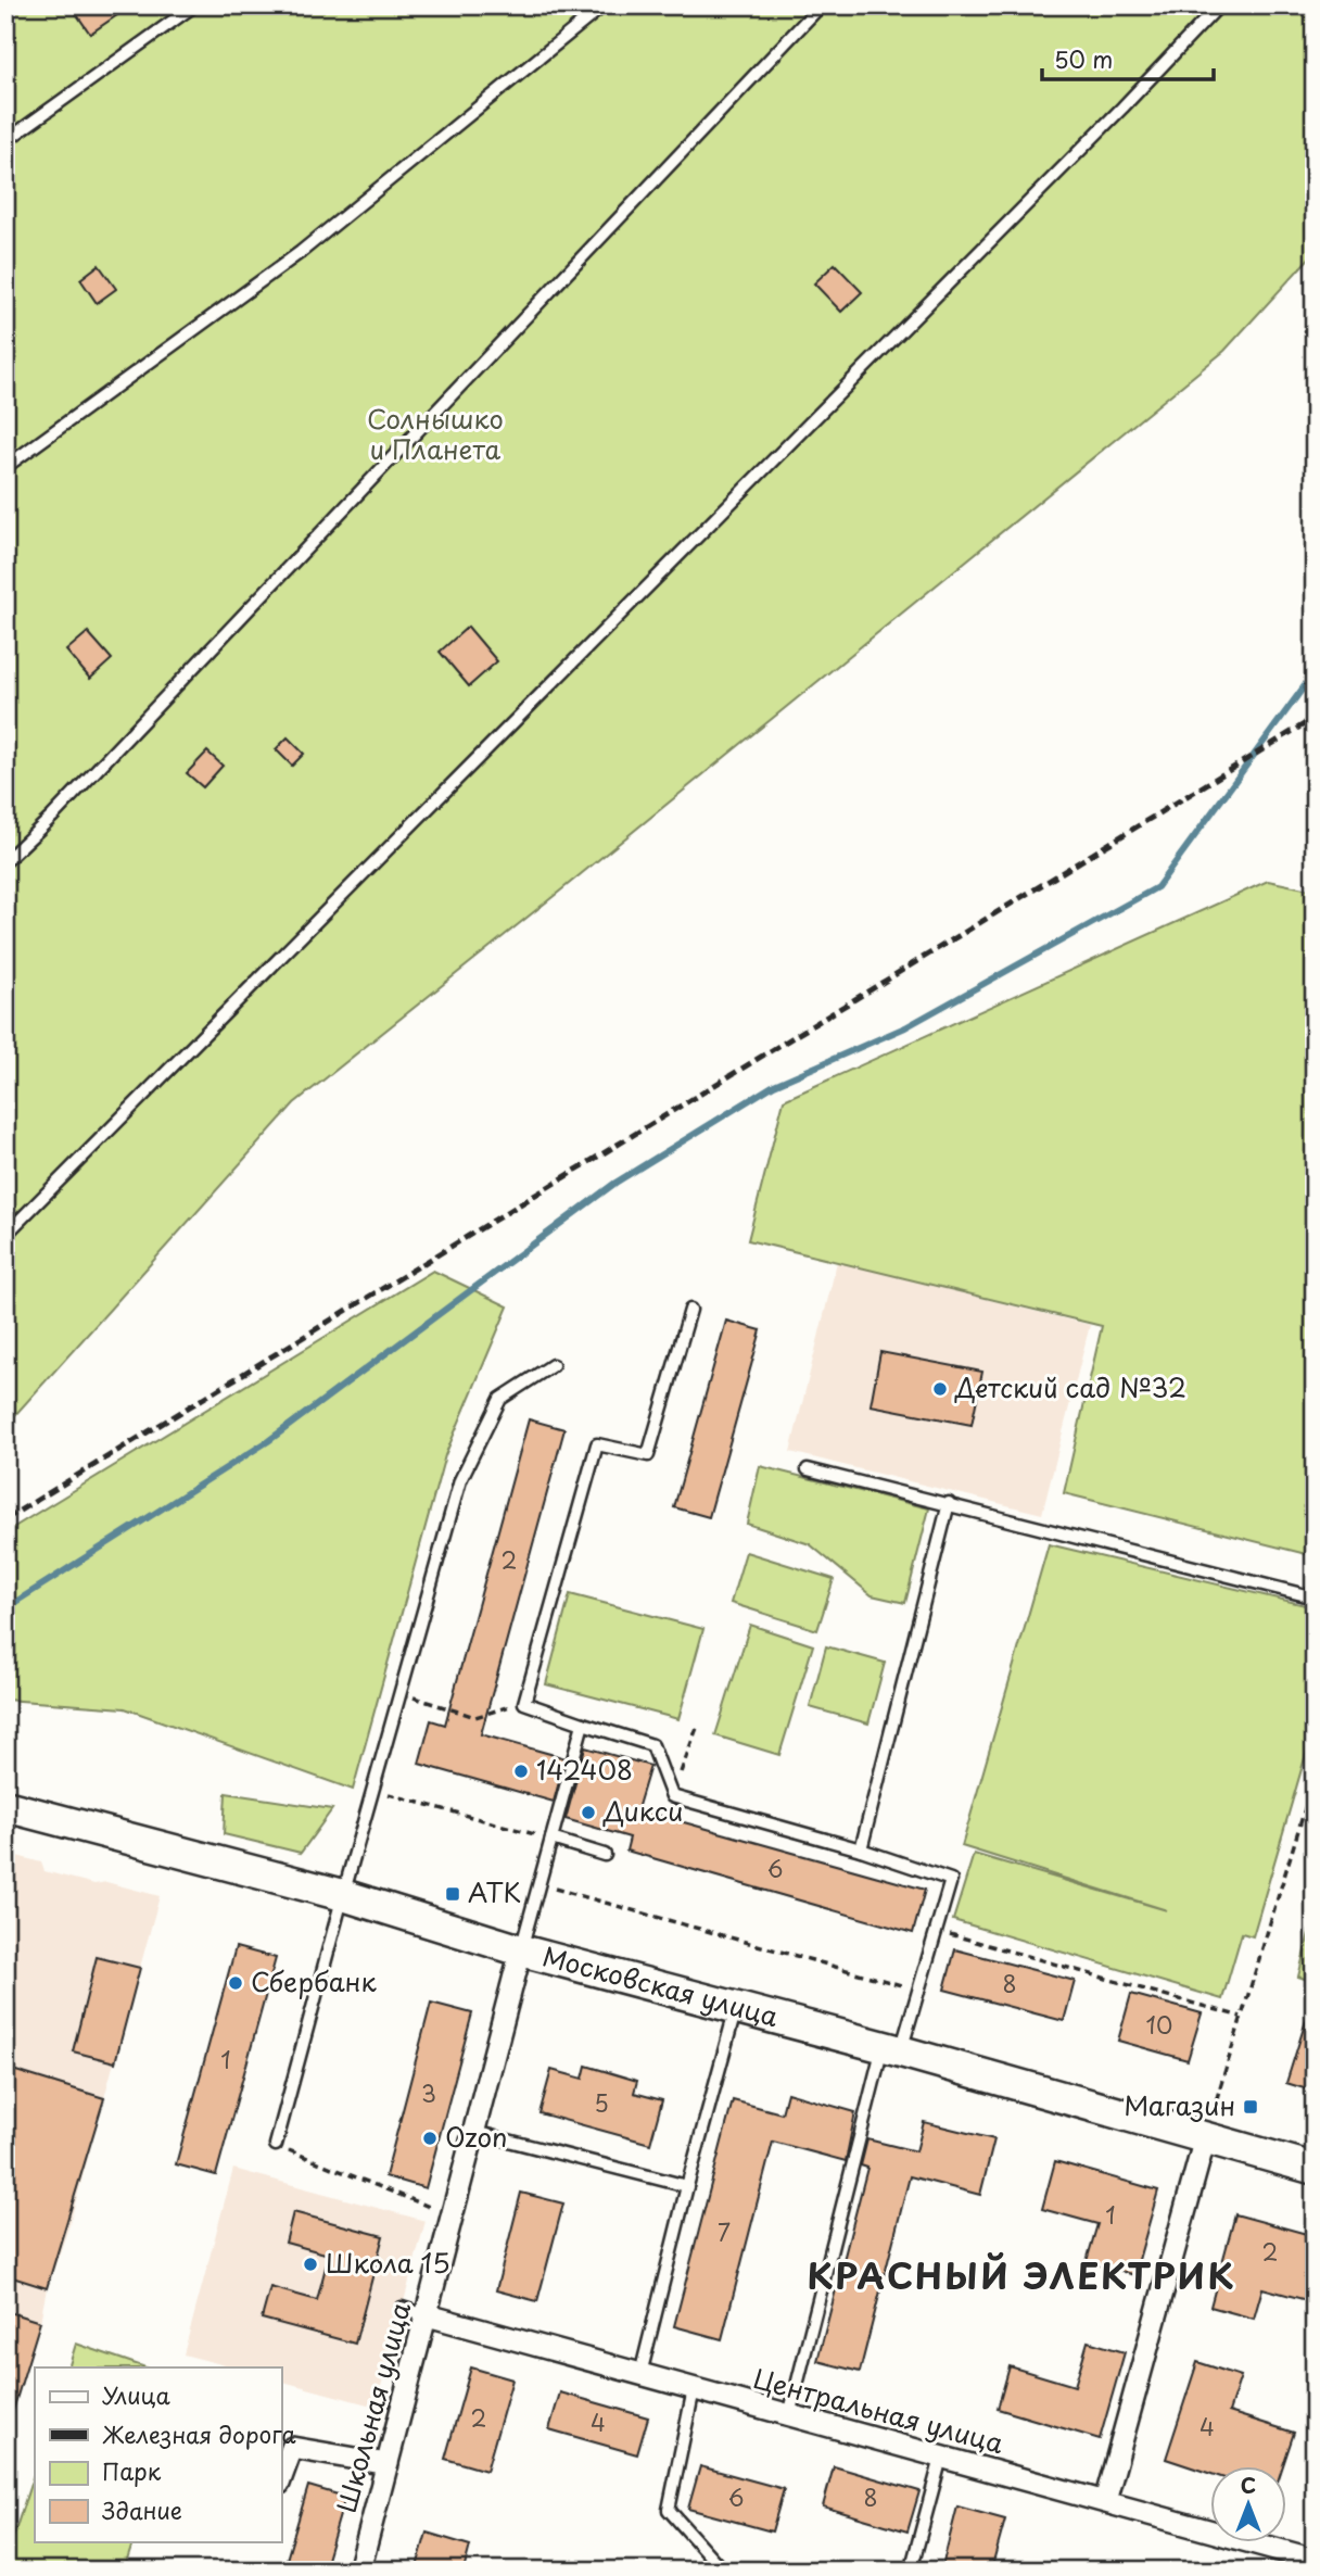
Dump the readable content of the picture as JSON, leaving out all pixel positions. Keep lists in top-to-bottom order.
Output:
{
  "streets": {
    "street": ["Московская улица", "Школьная улица", "Центральная улица"]
  },
  "crossings": [
    ["Московская улица", "Школьная улица"],
    ["Школьная улица", "Центральная улица"]
  ],
  "districts": ["КРАСНЫЙ ЭЛЕКТРИК"],
  "parks": ["Солнышко и Планета"],
  "places": {
    "other": [
      "Детский сад №32",
      "142408",
      "Дикси",
      "Сбербанк",
      "Ozon",
      "Школа 15"
    ],
    "transit": ["АТК", "Магазин"]
  },
  "house_numbers": [
    "2",
    "6",
    "8",
    "10",
    "1",
    "3",
    "5",
    "1",
    "7",
    "2",
    "2",
    "4",
    "4",
    "6",
    "8"
  ],
  "legend": [
    "Улица",
    "Железная дорога",
    "Парк",
    "Здание"
  ],
  "scale_bar": "50 m",
  "north": "top"
}
